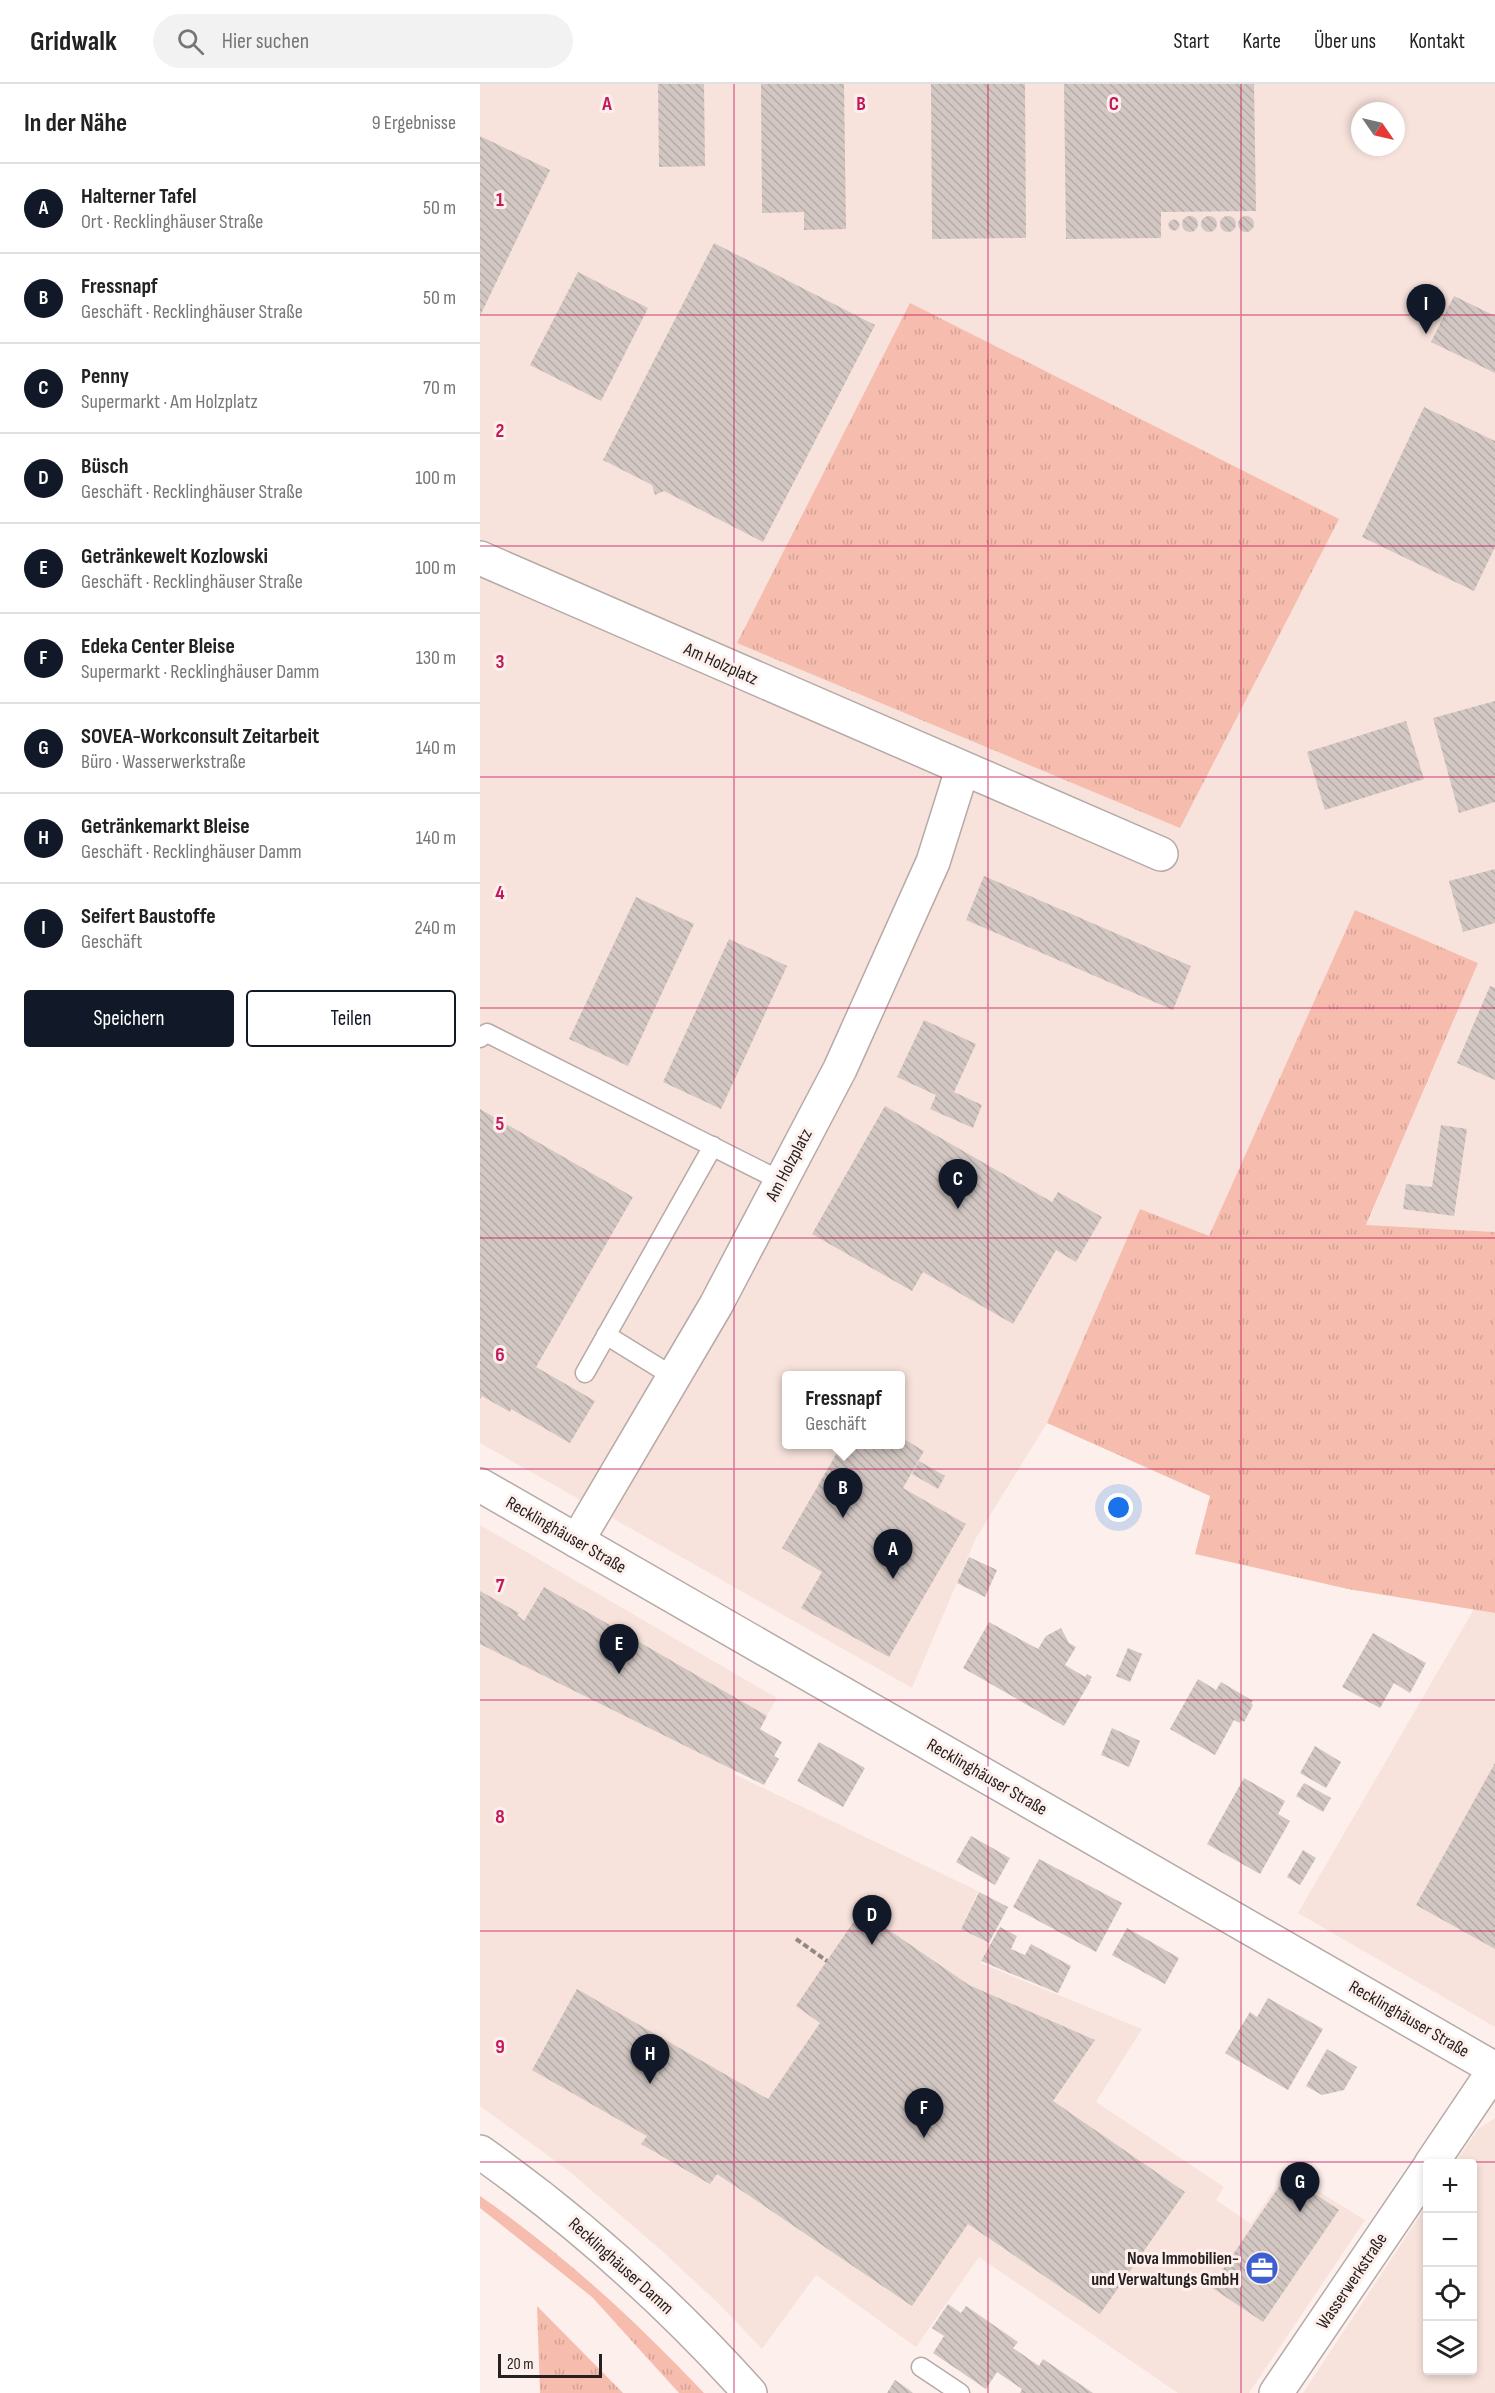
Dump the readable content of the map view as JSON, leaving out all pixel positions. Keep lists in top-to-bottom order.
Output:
{
  "streets": {
    "street": [
      "Am Holzplatz",
      "Recklinghäuser Straße",
      "Recklinghäuser Damm",
      "Wasserwerkstraße"
    ]
  },
  "crossings": [
    ["Am Holzplatz", "Recklinghäuser Straße"]
  ],
  "places": {
    "office": ["Nova Immobilien- und Verwaltungs GmbH"]
  },
  "scale_bar": "20 m",
  "north": "bottom right",
  "page": {
    "header": "Gridwalk",
    "search": "Hier suchen",
    "nav": [
      "Start",
      "Karte",
      "Über uns",
      "Kontakt"
    ],
    "heading": ["In der Nähe", "9 Ergebnisse"],
    "list": [
      {
        "mark": "A",
        "name": "Halterner Tafel",
        "note": "Ort · Recklinghäuser Straße",
        "value": "50 m"
      },
      {
        "mark": "B",
        "name": "Fressnapf",
        "note": "Geschäft · Recklinghäuser Straße",
        "value": "50 m"
      },
      {
        "mark": "C",
        "name": "Penny",
        "note": "Supermarkt · Am Holzplatz",
        "value": "70 m"
      },
      {
        "mark": "D",
        "name": "Büsch",
        "note": "Geschäft · Recklinghäuser Straße",
        "value": "100 m"
      },
      {
        "mark": "E",
        "name": "Getränkewelt Kozlowski",
        "note": "Geschäft · Recklinghäuser Straße",
        "value": "100 m"
      },
      {
        "mark": "F",
        "name": "Edeka Center Bleise",
        "note": "Supermarkt · Recklinghäuser Damm",
        "value": "130 m"
      },
      {
        "mark": "G",
        "name": "SOVEA-Workconsult Zeitarbeit",
        "note": "Büro · Wasserwerkstraße",
        "value": "140 m"
      },
      {
        "mark": "H",
        "name": "Getränkemarkt Bleise",
        "note": "Geschäft · Recklinghäuser Damm",
        "value": "140 m"
      },
      {
        "mark": "I",
        "name": "Seifert Baustoffe",
        "note": "Geschäft",
        "value": "240 m"
      }
    ],
    "pins": [
      "I",
      "C",
      "B",
      "A",
      "E",
      "D",
      "H",
      "F",
      "G"
    ],
    "buttons": ["Speichern", "Teilen"],
    "popup": ["Fressnapf", "Geschäft"],
    "map_buttons": ["+", "−"],
    "scale": "20 m"
  },
  "grid": {
    "columns": ["A", "B", "C"],
    "rows": [
      "1",
      "2",
      "3",
      "4",
      "5",
      "6",
      "7",
      "8",
      "9"
    ]
  }
}
